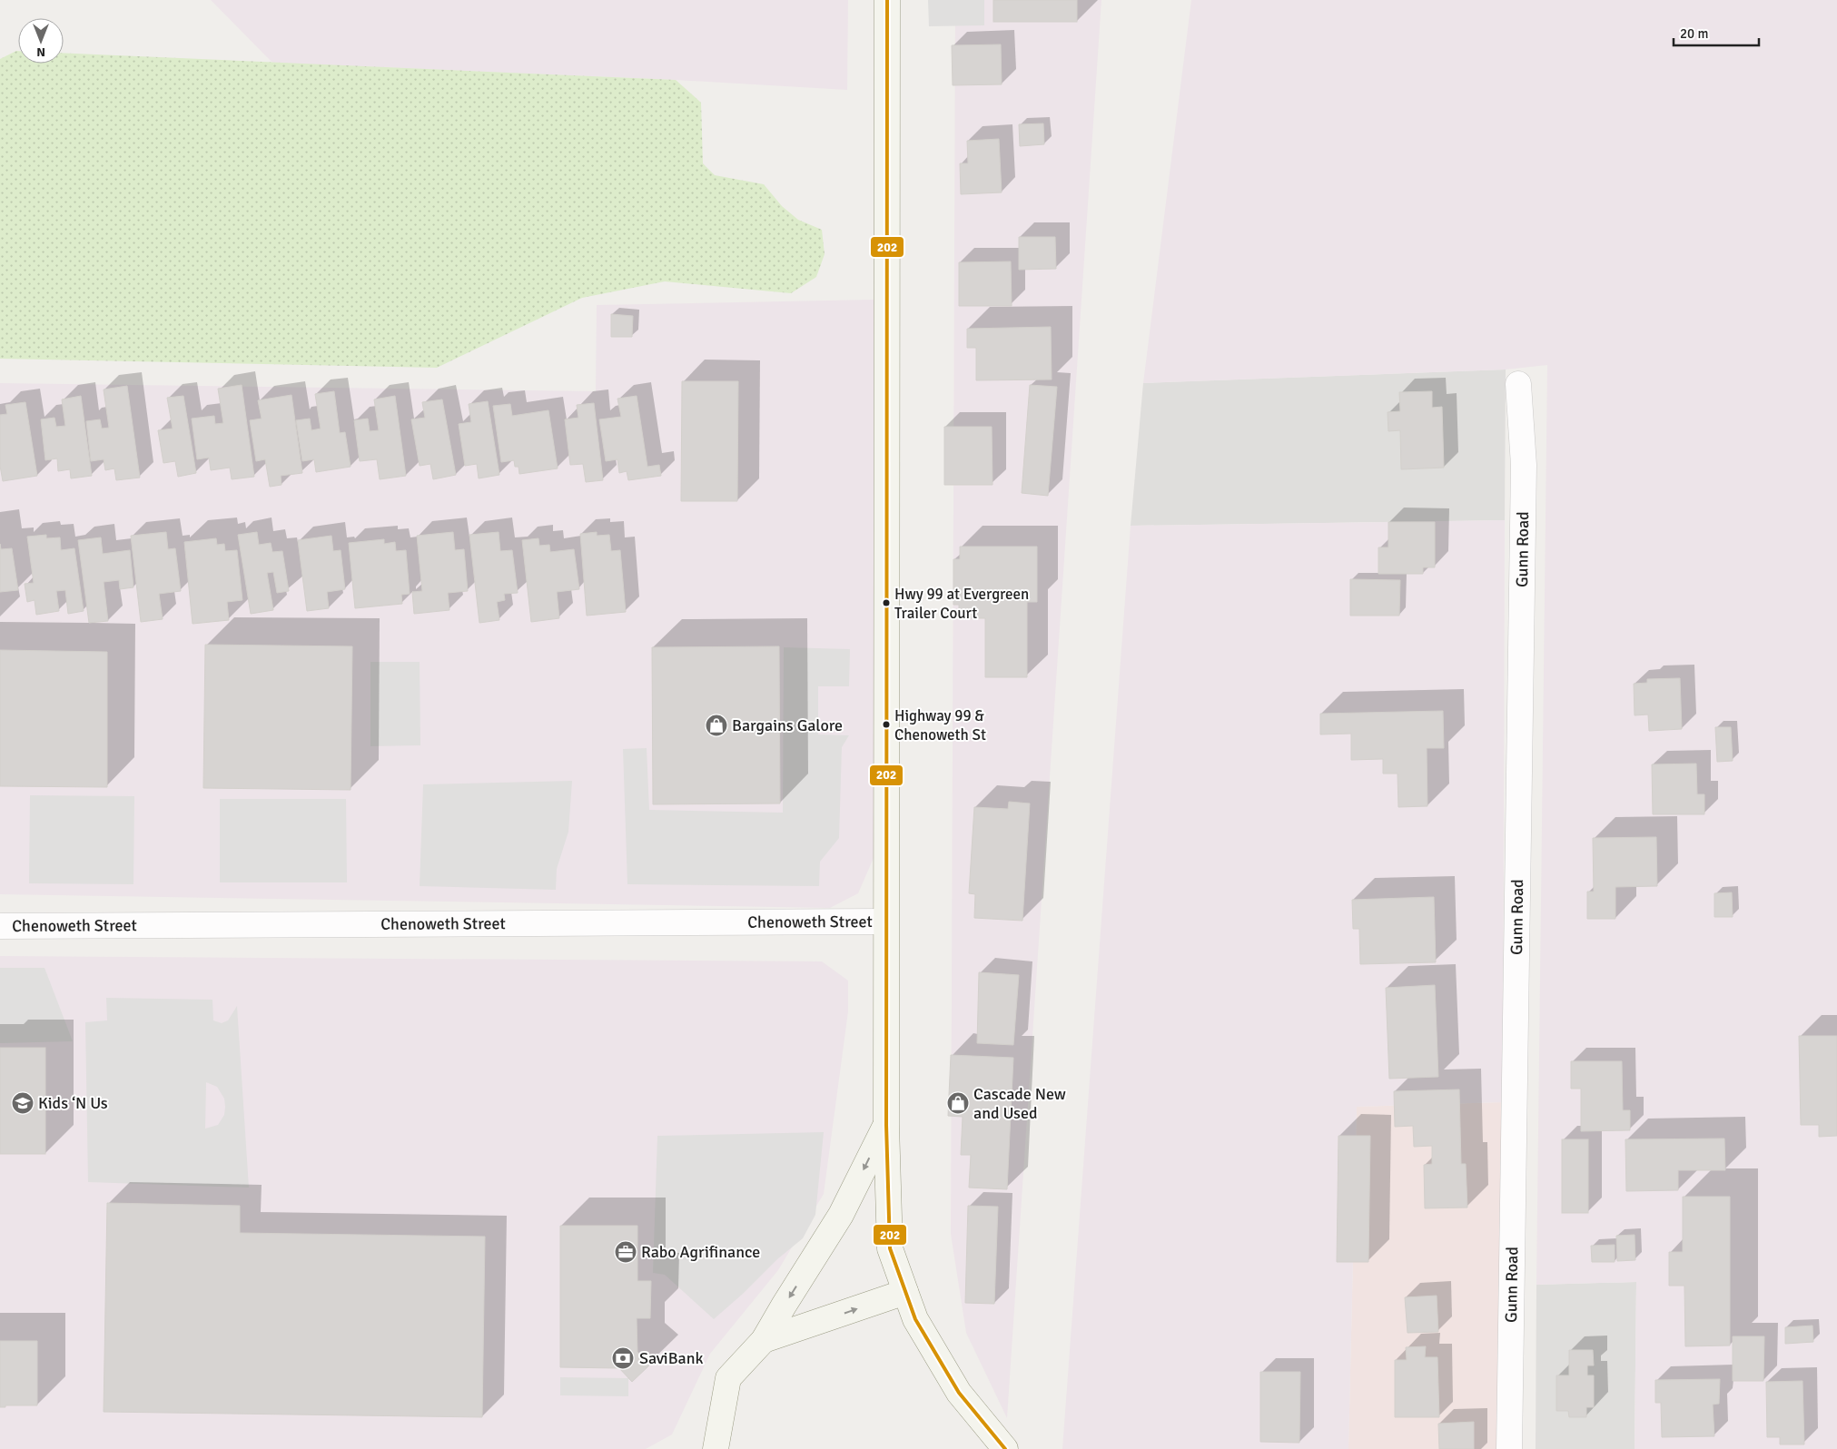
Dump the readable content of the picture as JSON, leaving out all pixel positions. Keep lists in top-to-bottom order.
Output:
{
  "streets": {
    "street": ["Gunn Road", "Chenoweth Street"]
  },
  "places": {
    "other": ["Hwy 99 at Evergreen Trailer Court", "Highway 99 & Chenoweth St"],
    "shop": ["Bargains Galore", "Cascade New and Used"],
    "school or university": ["Kids ‘N Us"],
    "office": ["Rabo Agrifinance"],
    "bank": ["SaviBank"]
  },
  "lines": ["transit line 202"],
  "scale_bar": "20 m",
  "north": "bottom"
}
